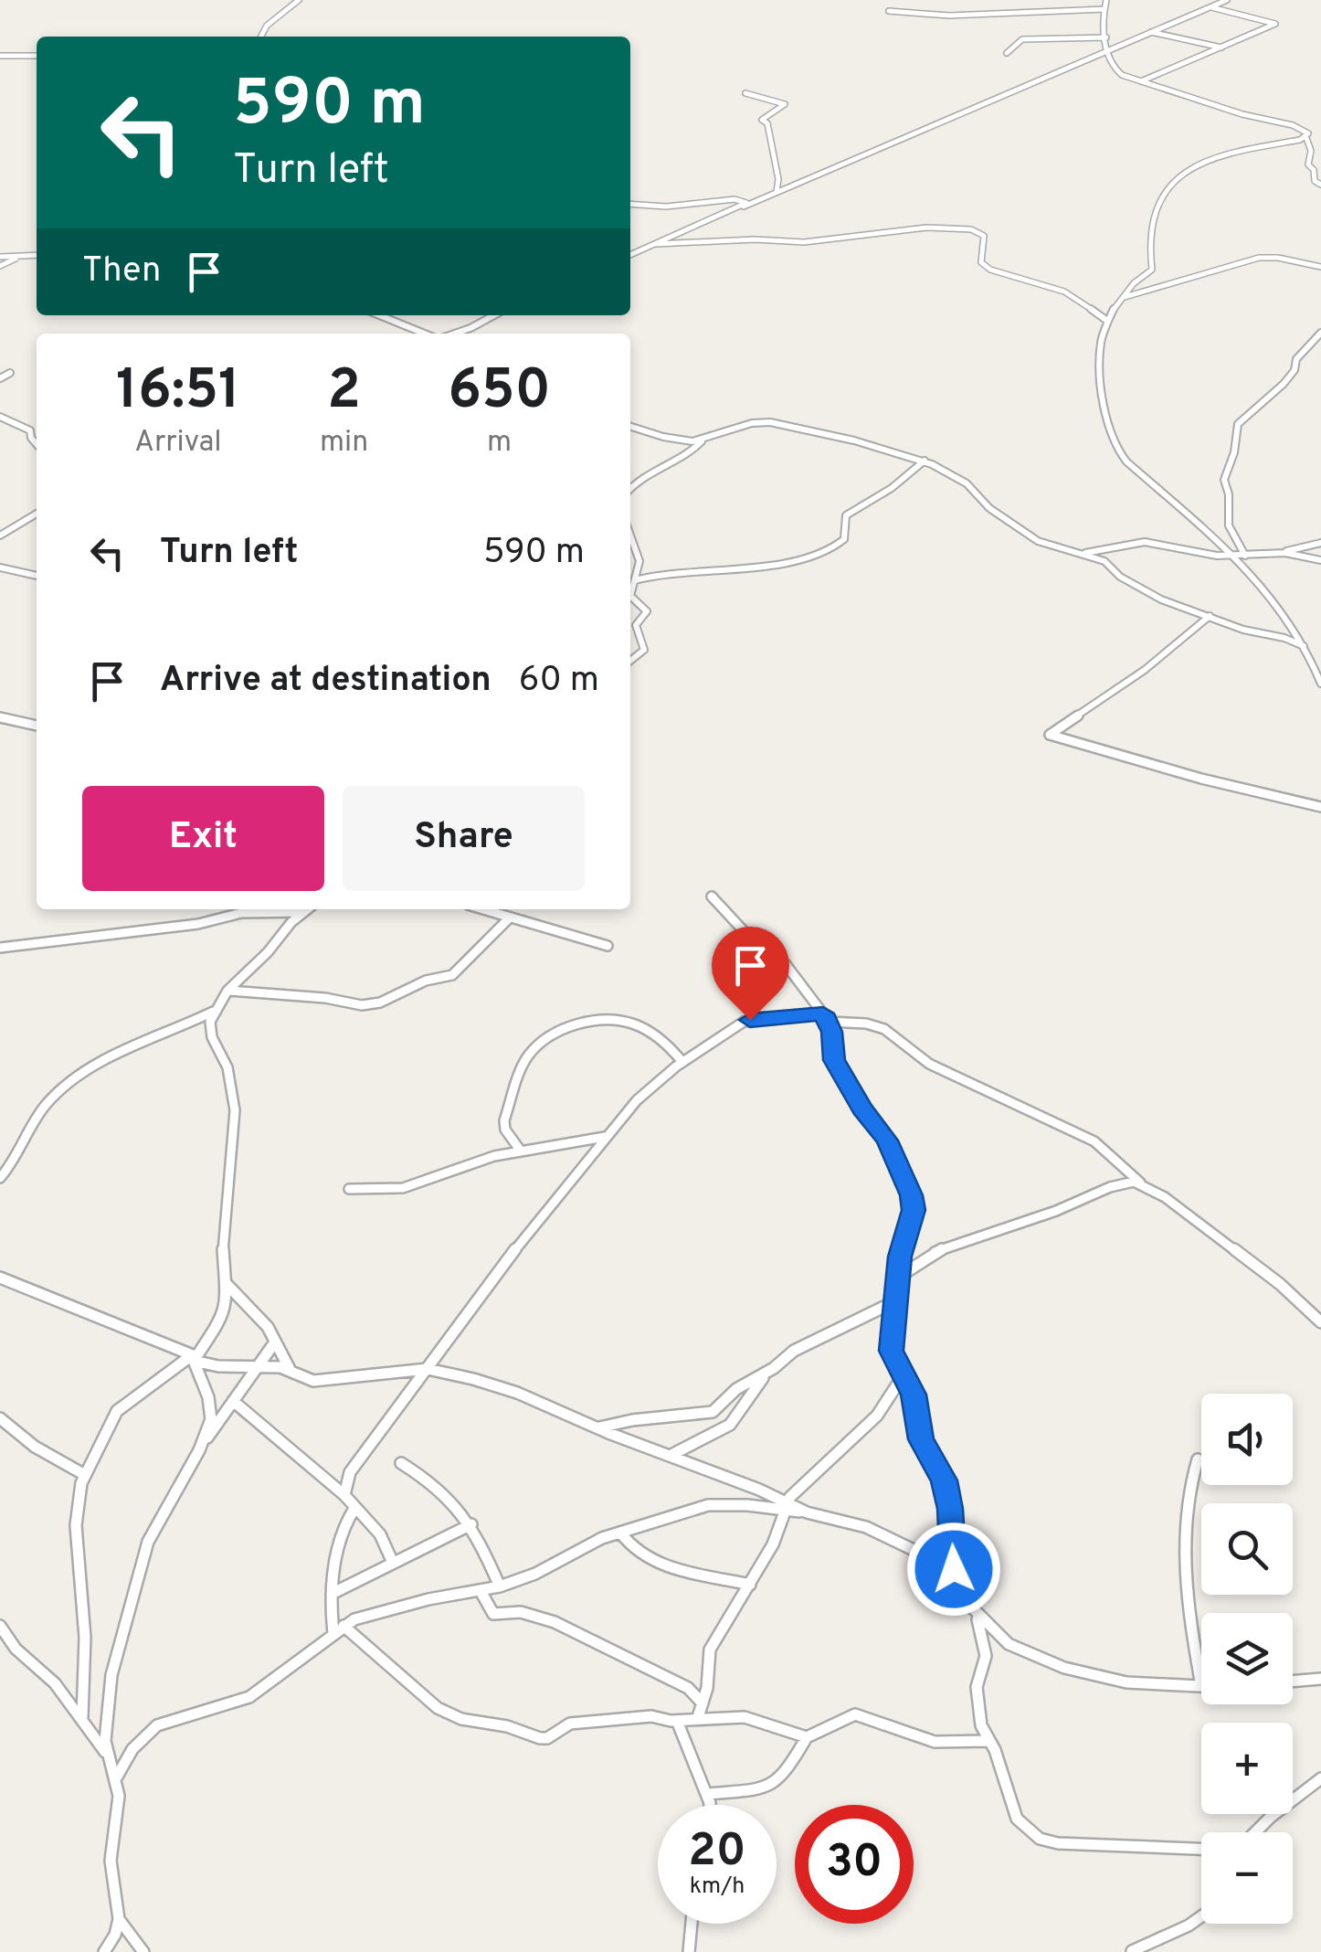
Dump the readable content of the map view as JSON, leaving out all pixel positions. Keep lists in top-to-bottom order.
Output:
{
  "page": {
    "turn": ["590 m", "Turn left"],
    "then": "Then",
    "eta": [
      "16:51",
      "Arrival",
      "2",
      "min",
      "650",
      "m"
    ],
    "list": [
      {
        "name": "Turn left",
        "value": "590 m"
      },
      {
        "name": "Arrive at destination",
        "value": "60 m"
      }
    ],
    "buttons": ["Exit", "Share"],
    "map_buttons": ["+", "−"],
    "speed": "20 km/h",
    "limit": "30"
  }
}
